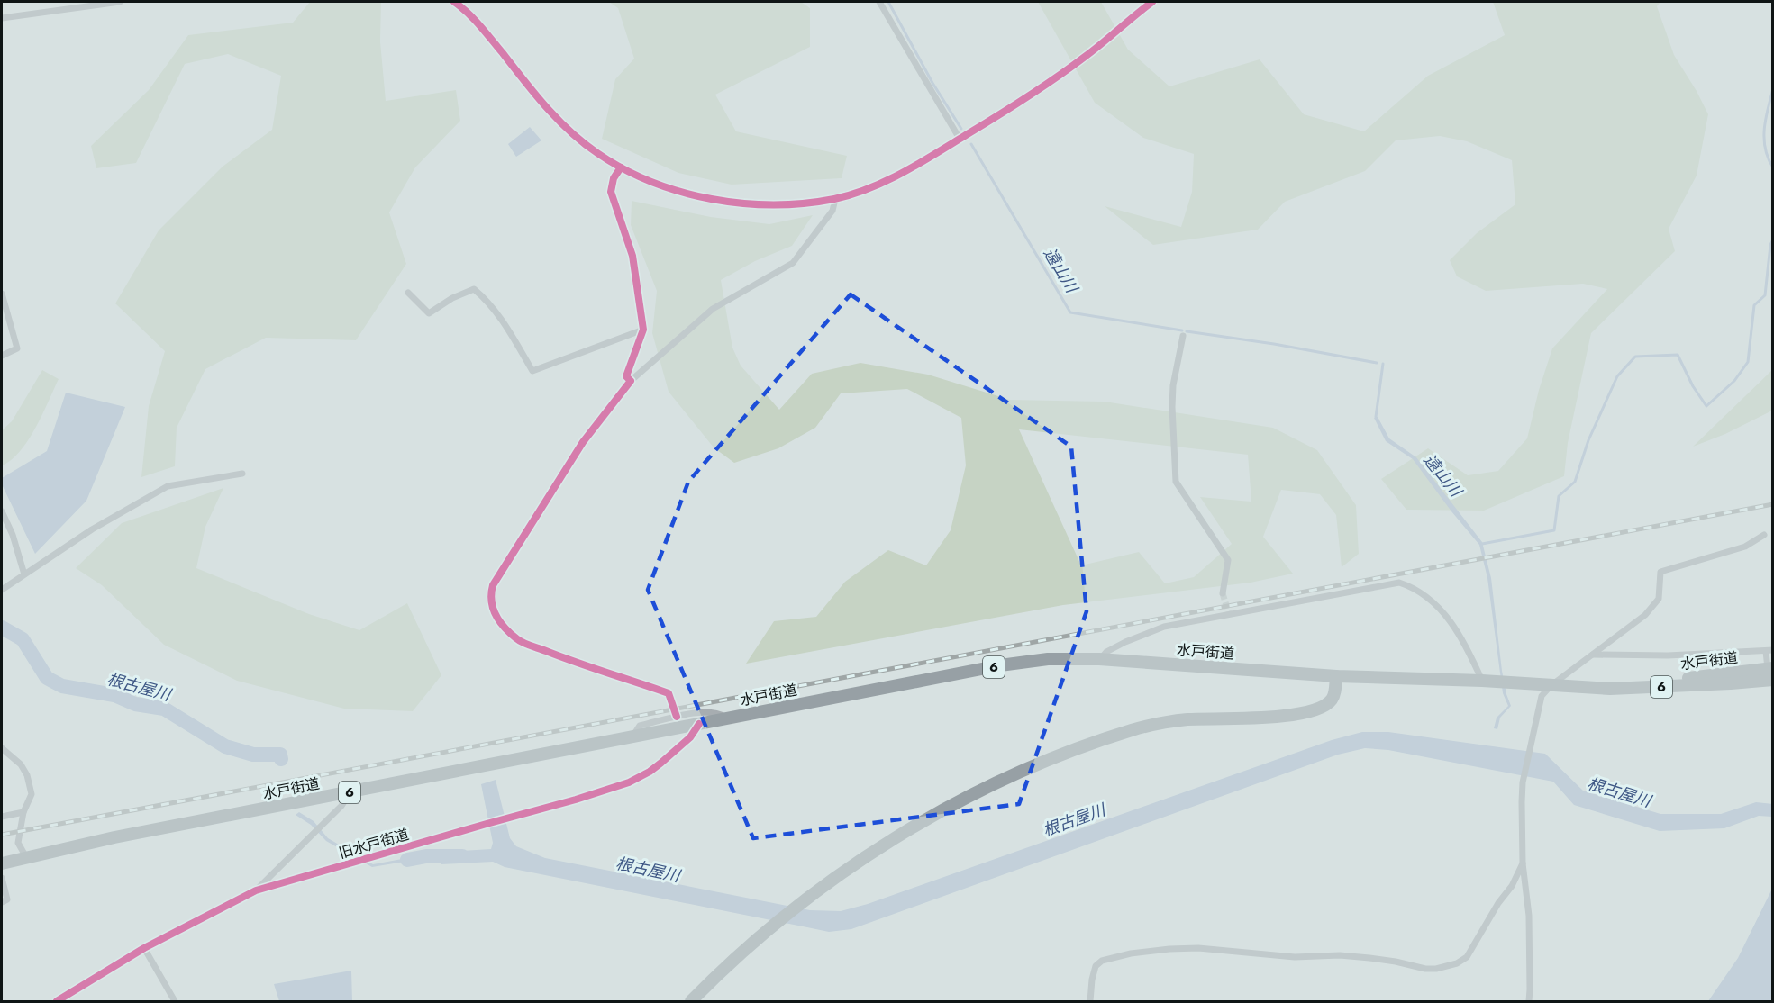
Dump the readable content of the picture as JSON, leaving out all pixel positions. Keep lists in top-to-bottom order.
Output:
{
  "streets": {
    "highway": ["水戸街道", "6"],
    "street": ["旧水戸街道"]
  },
  "crossings": [
    ["水戸街道", "旧水戸街道"]
  ],
  "water": ["遠山川", "根古屋川"]
}
